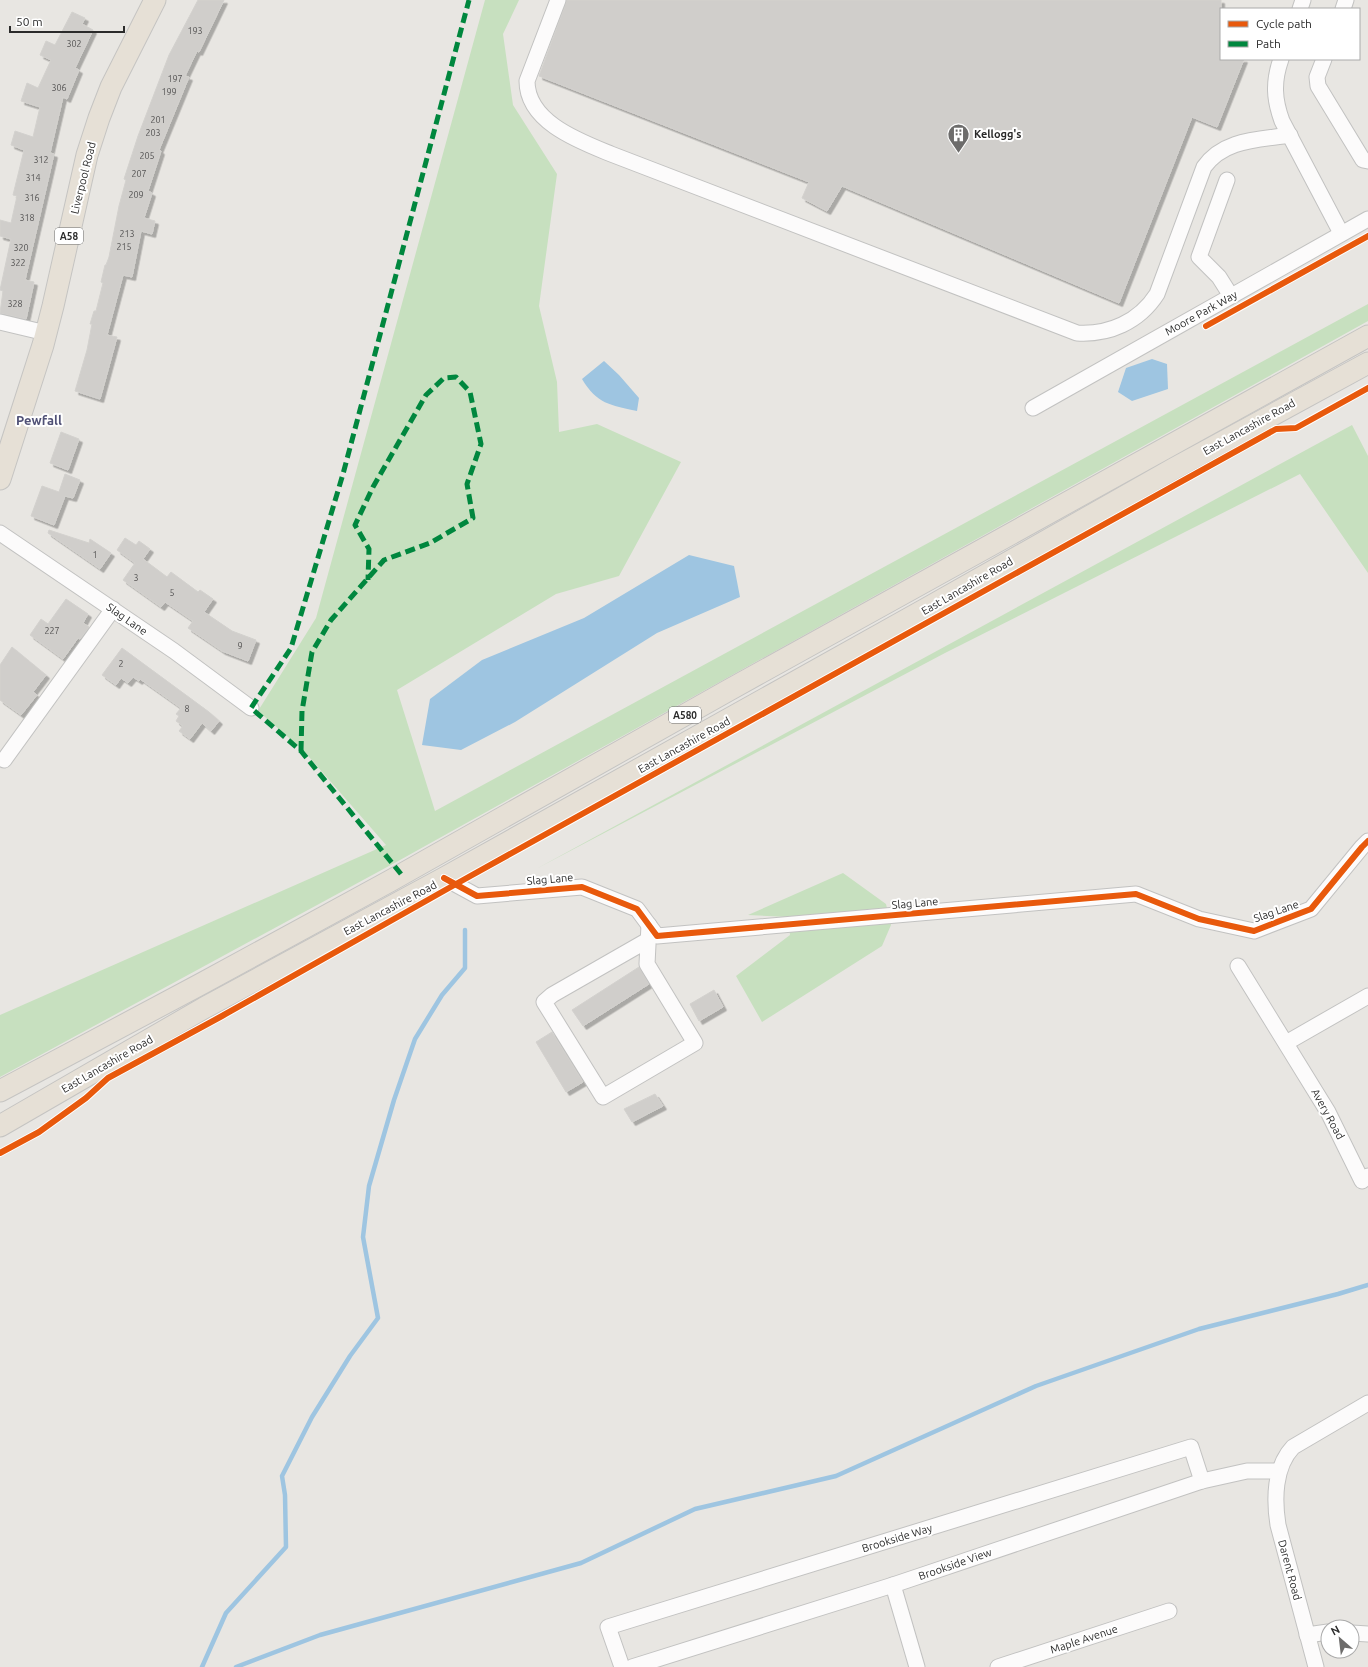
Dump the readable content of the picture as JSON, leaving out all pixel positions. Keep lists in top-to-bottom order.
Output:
{
  "streets": {
    "highway": [
      "Liverpool Road",
      "A58",
      "East Lancashire Road",
      "A580"
    ],
    "street": [
      "Moore Park Way",
      "Slag Lane",
      "Avery Road",
      "Brookside Way",
      "Brookside View",
      "Darent Road",
      "Maple Avenue"
    ]
  },
  "crossings": [
    ["East Lancashire Road", "Slag Lane"],
    ["Brookside Way", "Brookside View"],
    ["Brookside View", "Darent Road"]
  ],
  "districts": ["Pewfall"],
  "places": {
    "building": ["Kellogg's"]
  },
  "house_numbers": [
    "193",
    "302",
    "197",
    "306",
    "199",
    "201",
    "203",
    "205",
    "312",
    "207",
    "314",
    "209",
    "316",
    "318",
    "213",
    "215",
    "320",
    "322",
    "328",
    "1",
    "3",
    "5",
    "227",
    "9",
    "2",
    "8"
  ],
  "legend": ["Cycle path", "Path"],
  "scale_bar": "50 m",
  "north": "top left"
}
